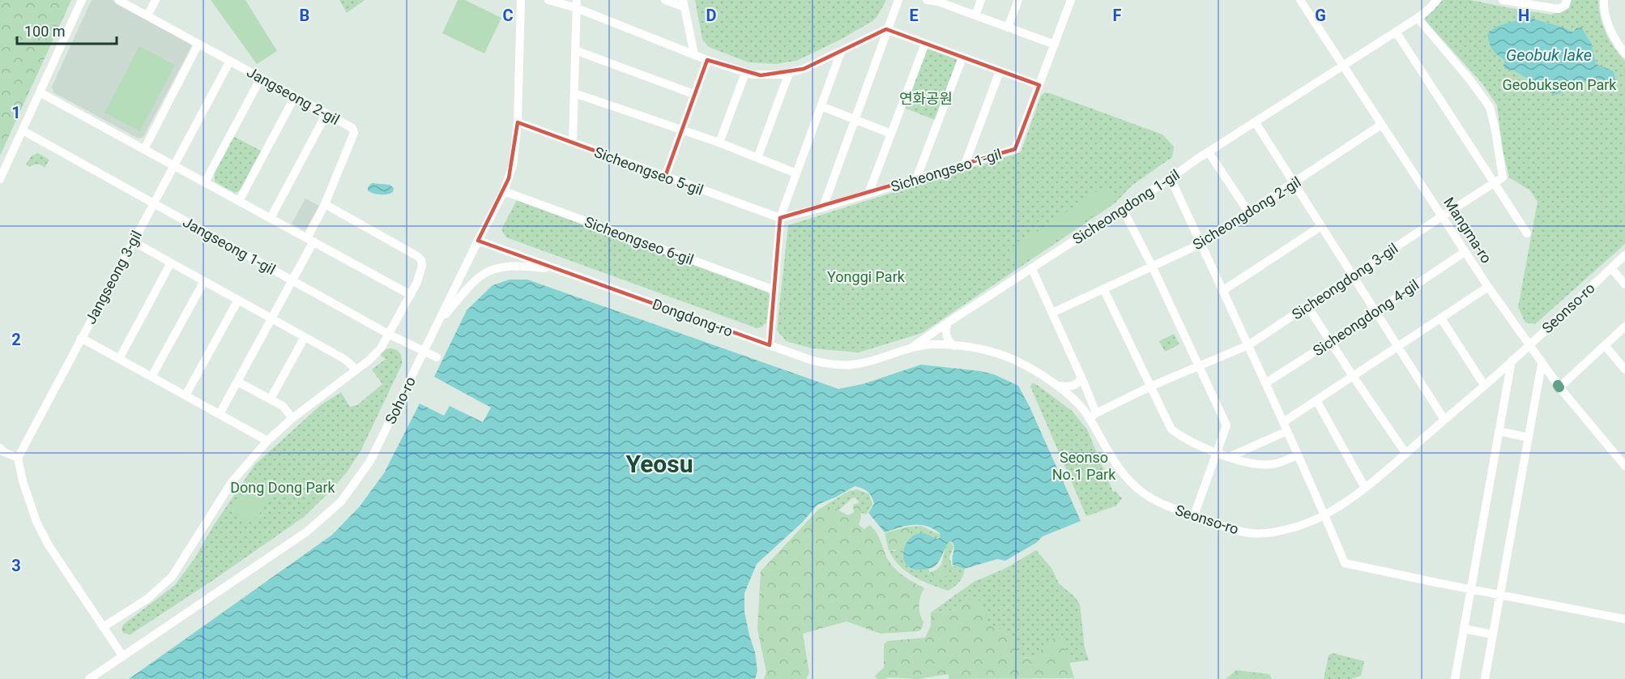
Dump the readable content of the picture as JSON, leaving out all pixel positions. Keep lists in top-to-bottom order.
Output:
{
  "streets": {
    "street": [
      "Jangseong 2-gil",
      "Sicheongseo 1-gil",
      "Sicheongseo 5-gil",
      "Sicheongdong 1-gil",
      "Sicheongdong 2-gil",
      "Mangma-ro",
      "Sicheongseo 6-gil",
      "Jangseong 1-gil",
      "Jangseong 3-gil",
      "Sicheongdong 3-gil",
      "Seonso-ro",
      "Dongdong-ro",
      "Sicheongdong 4-gil",
      "Soho-ro"
    ]
  },
  "crossings": [
    ["Jangseong 2-gil", "Jangseong 3-gil"],
    ["Sicheongseo 1-gil", "Sicheongseo 5-gil"],
    ["Sicheongseo 5-gil", "Soho-ro"],
    ["Sicheongdong 1-gil", "Mangma-ro"],
    ["Sicheongdong 1-gil", "Seonso-ro"],
    ["Sicheongdong 1-gil", "Dongdong-ro"],
    ["Sicheongdong 2-gil", "Mangma-ro"],
    ["Mangma-ro", "Sicheongdong 3-gil"],
    ["Mangma-ro", "Seonso-ro"],
    ["Mangma-ro", "Sicheongdong 4-gil"],
    ["Sicheongseo 6-gil", "Soho-ro"],
    ["Jangseong 1-gil", "Jangseong 3-gil"],
    ["Jangseong 1-gil", "Soho-ro"],
    ["Sicheongdong 3-gil", "Seonso-ro"],
    ["Seonso-ro", "Dongdong-ro"],
    ["Dongdong-ro", "Soho-ro"]
  ],
  "districts": ["Yeosu"],
  "water": ["Geobuk lake"],
  "parks": [
    "Geobukseon Park",
    "연화공원",
    "Yonggi Park",
    "Seonso No.1 Park",
    "Dong Dong Park"
  ],
  "scale_bar": "100 m",
  "grid": {
    "columns": [
      "B",
      "C",
      "D",
      "E",
      "F",
      "G",
      "H"
    ],
    "rows": ["1", "2", "3"]
  }
}
